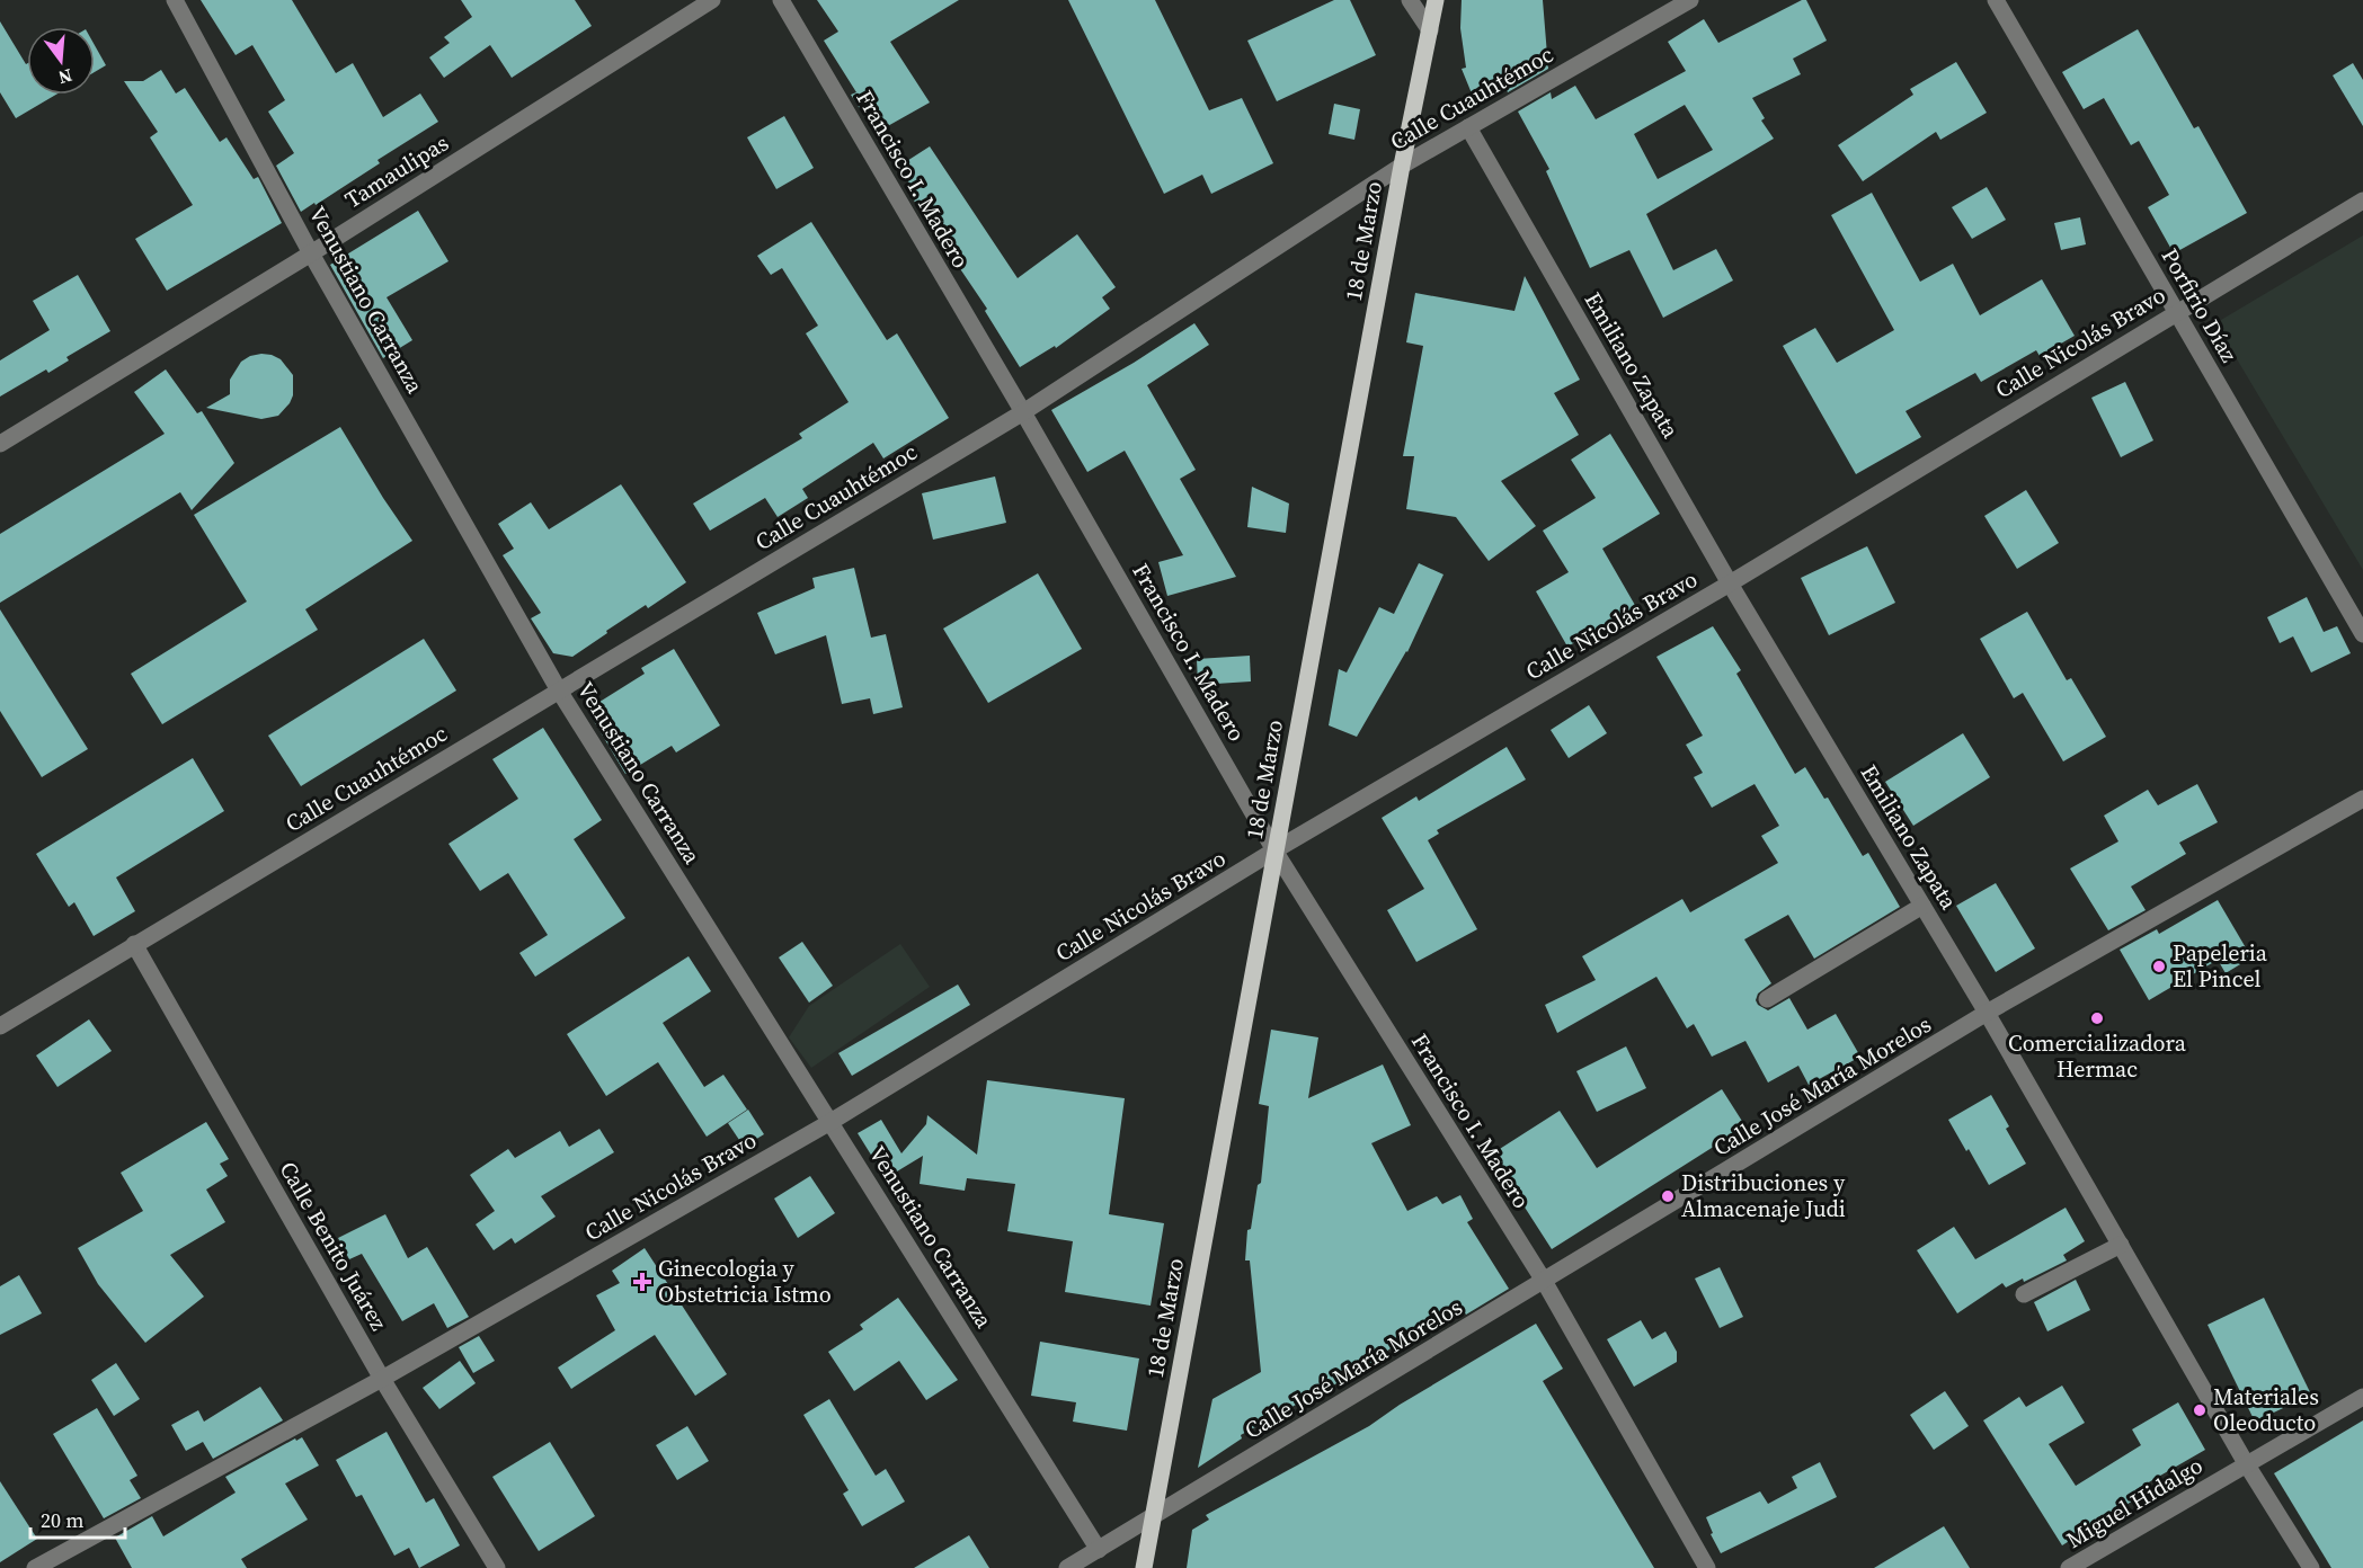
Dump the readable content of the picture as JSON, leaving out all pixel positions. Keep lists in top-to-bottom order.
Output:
{
  "streets": {
    "main road": ["18 de Marzo"],
    "street": [
      "Calle Cuauhtémoc",
      "Tamaulipas",
      "Francisco I. Madero",
      "Venustiano Carranza",
      "Porfirio Díaz",
      "Calle Nicolás Bravo",
      "Emiliano Zapata",
      "Calle José María Morelos",
      "Calle Benito Juárez",
      "Miguel Hidalgo"
    ]
  },
  "crossings": [
    ["Calle Cuauhtémoc", "Francisco I. Madero"],
    ["Calle Cuauhtémoc", "18 de Marzo"],
    ["Calle Cuauhtémoc", "Venustiano Carranza"],
    ["Calle Cuauhtémoc", "Emiliano Zapata"],
    ["Calle Cuauhtémoc", "Calle Benito Juárez"],
    ["Tamaulipas", "Venustiano Carranza"],
    ["Francisco I. Madero", "18 de Marzo"],
    ["Francisco I. Madero", "Calle Nicolás Bravo"],
    ["Francisco I. Madero", "Calle José María Morelos"],
    ["18 de Marzo", "Calle Nicolás Bravo"],
    ["18 de Marzo", "Calle José María Morelos"],
    ["Venustiano Carranza", "Calle Nicolás Bravo"],
    ["Venustiano Carranza", "Calle José María Morelos"],
    ["Porfirio Díaz", "Calle Nicolás Bravo"],
    ["Calle Nicolás Bravo", "Emiliano Zapata"],
    ["Calle Nicolás Bravo", "Calle Benito Juárez"],
    ["Emiliano Zapata", "Calle José María Morelos"],
    ["Emiliano Zapata", "Miguel Hidalgo"]
  ],
  "places": {
    "other": [
      "Papeleria El Pincel",
      "Comercializadora Hermac",
      "Distribuciones y Almacenaje Judi",
      "Materiales Oleoducto"
    ],
    "health": ["Ginecologia y Obstetricia Istmo"]
  },
  "scale_bar": "20 m",
  "north": "bottom"
}
